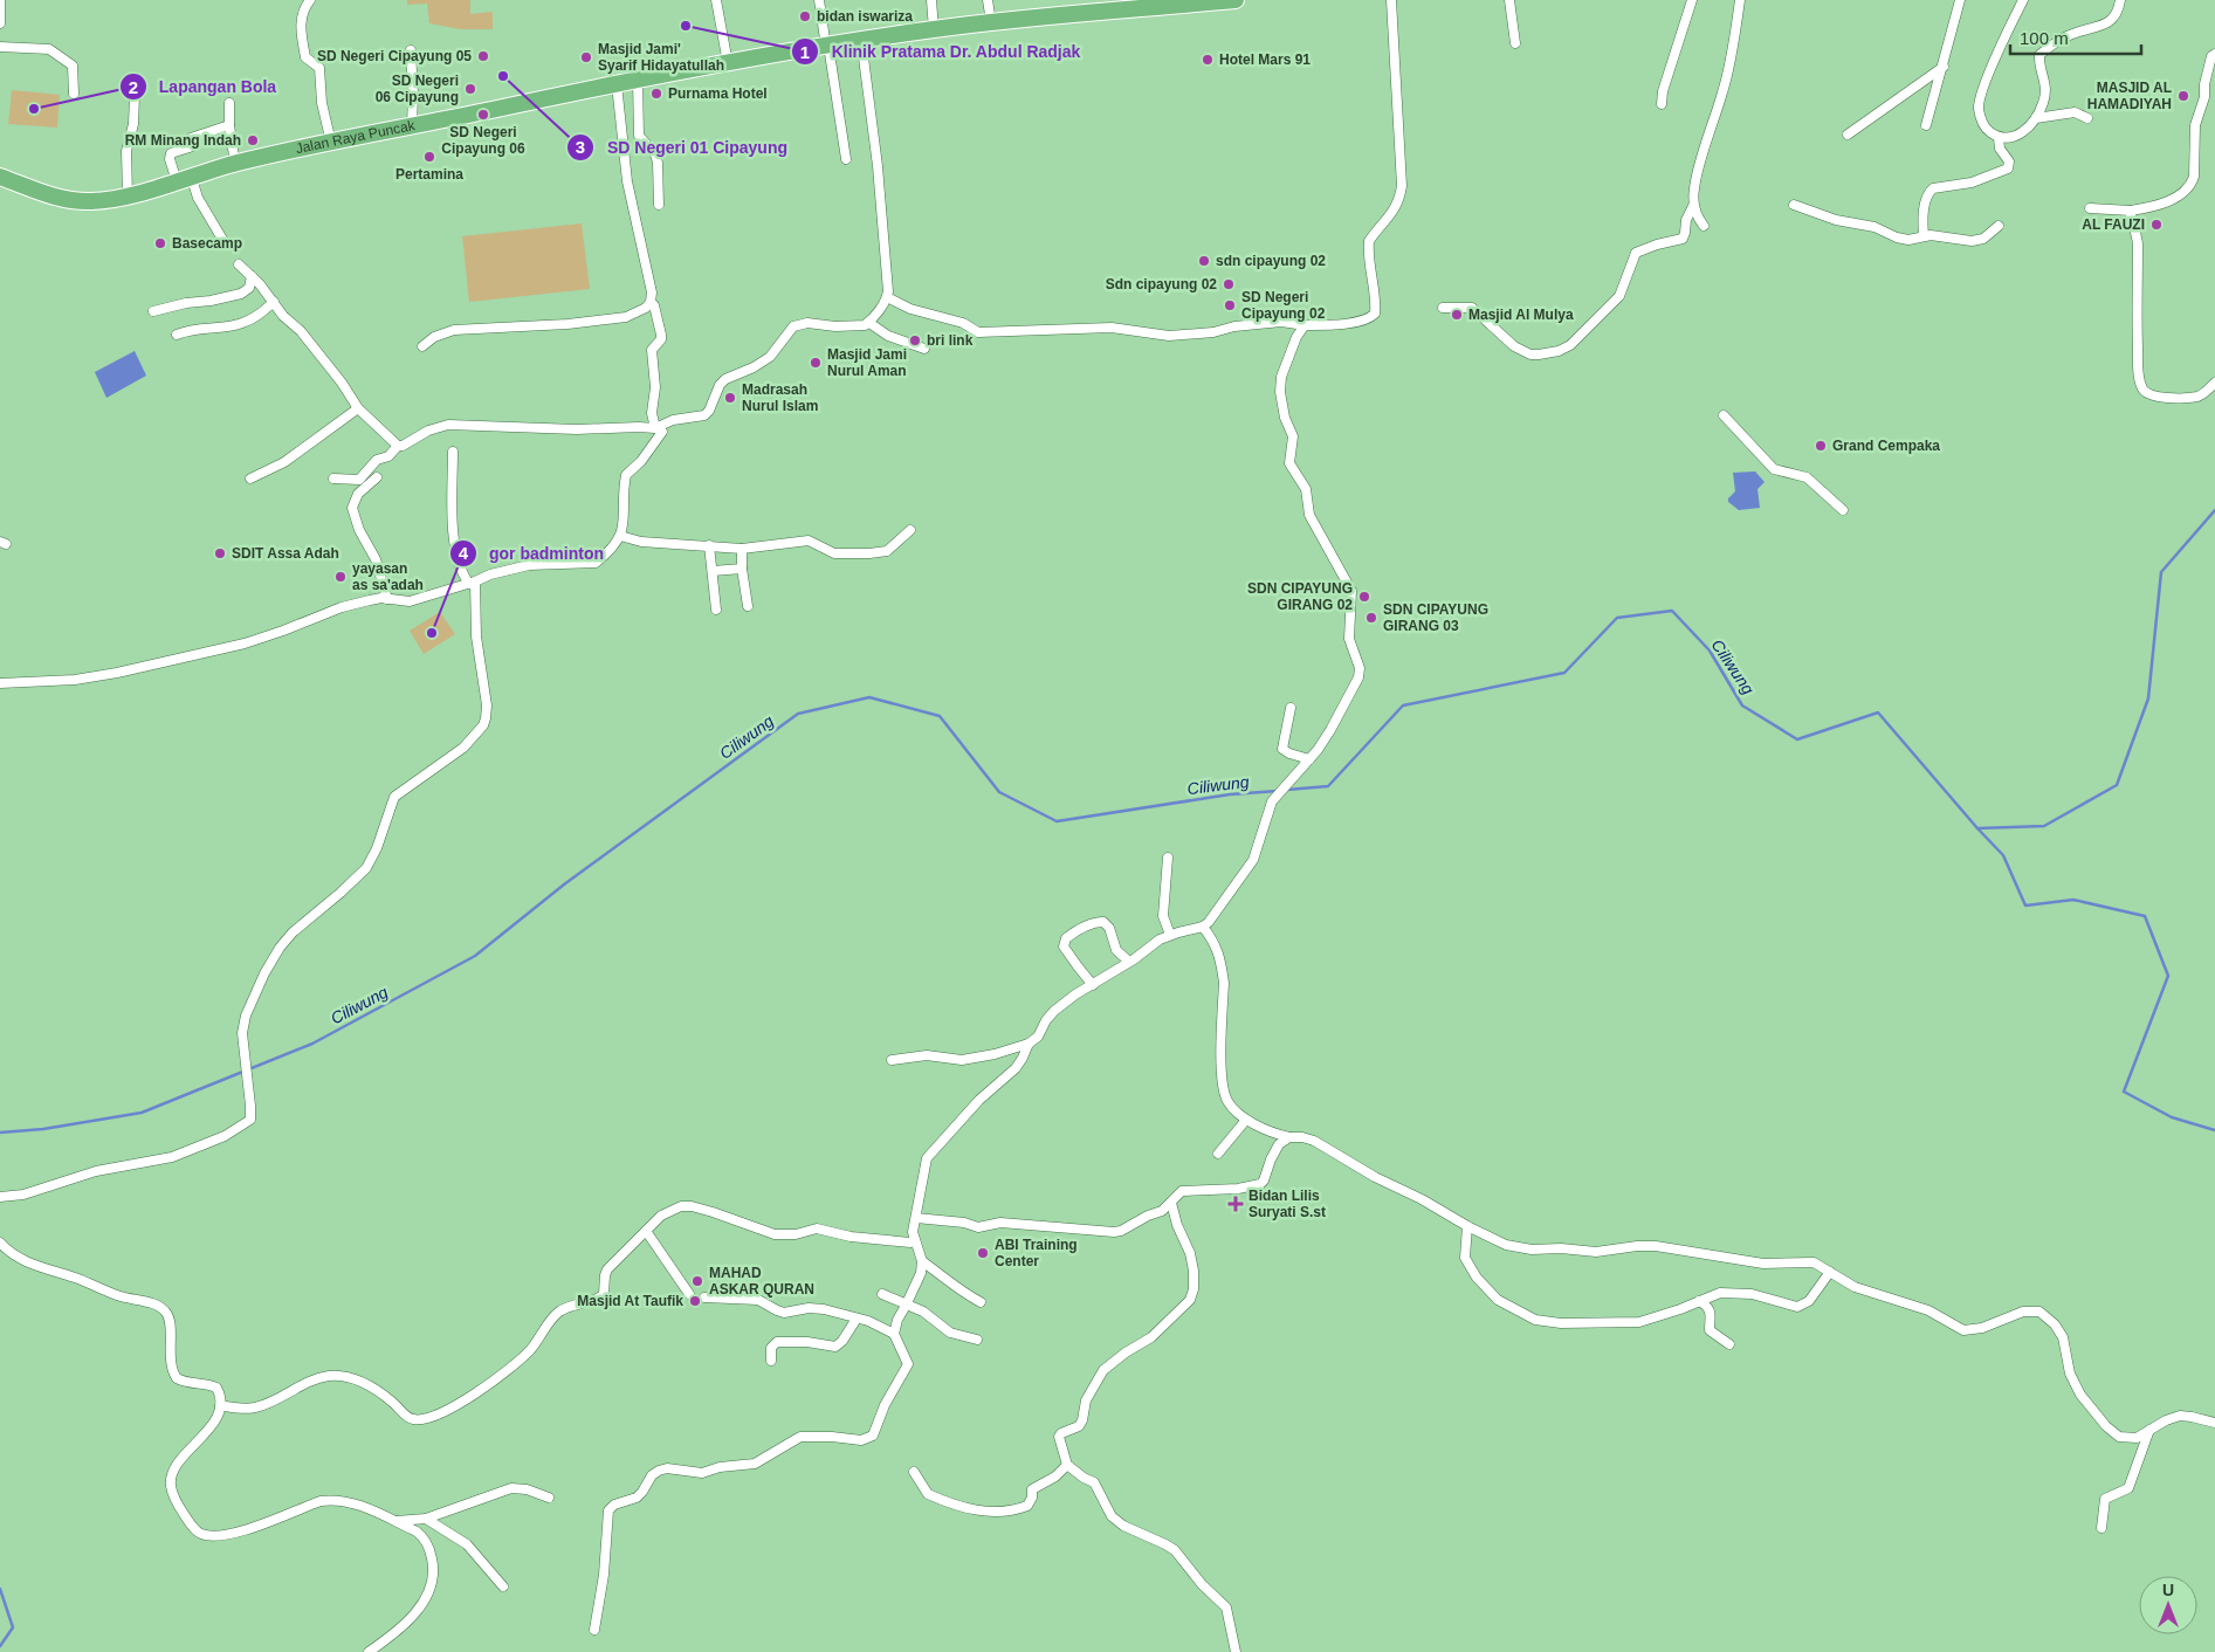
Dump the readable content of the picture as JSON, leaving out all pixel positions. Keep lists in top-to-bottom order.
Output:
{
  "streets": {
    "highway": ["Jalan Raya Puncak"]
  },
  "water": ["Ciliwung"],
  "places": {
    "other": [
      "bidan iswariza",
      "Klinik Pratama Dr. Abdul Radjak",
      "SD Negeri Cipayung 05",
      "Masjid Jami' Syarif Hidayatullah",
      "Hotel Mars 91",
      "SD Negeri 01 Cipayung",
      "SD Negeri 06 Cipayung",
      "Purnama Hotel",
      "MASJID AL HAMADIYAH",
      "Lapangan Bola",
      "SD Negeri Cipayung 06",
      "RM Minang Indah",
      "Pertamina",
      "AL FAUZI",
      "Basecamp",
      "sdn cipayung 02",
      "Sdn cipayung 02",
      "SD Negeri Cipayung 02",
      "Masjid Al Mulya",
      "bri link",
      "Masjid Jami Nurul Aman",
      "Madrasah Nurul Islam",
      "Grand Cempaka",
      "SDIT Assa Adah",
      "yayasan as sa'adah",
      "SDN CIPAYUNG GIRANG 02",
      "SDN CIPAYUNG GIRANG 03",
      "gor badminton",
      "ABI Training Center",
      "MAHAD ASKAR QURAN",
      "Masjid At Taufik"
    ],
    "health": ["Bidan Lilis Suryati S.st"]
  },
  "scale_bar": "100 m",
  "north": "top"
}
